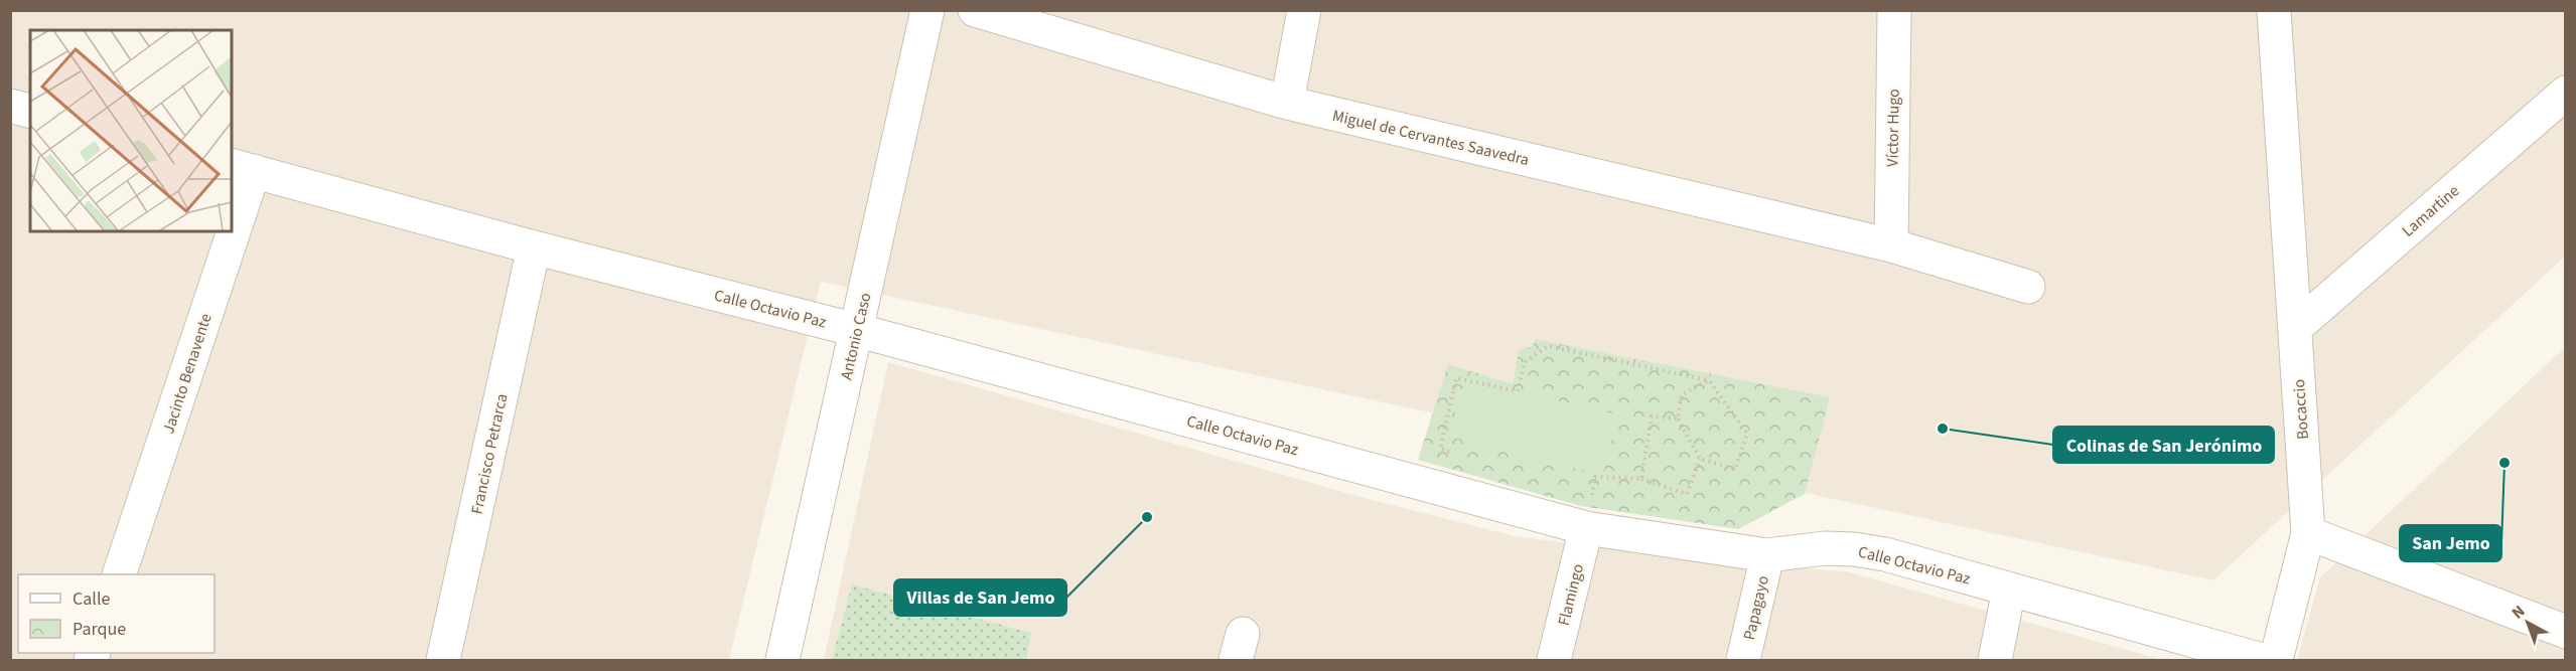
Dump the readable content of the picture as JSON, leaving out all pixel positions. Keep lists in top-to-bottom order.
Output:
{
  "streets": {
    "street": [
      "Víctor Hugo",
      "Miguel de Cervantes Saavedra",
      "Lamartine",
      "Calle Octavio Paz",
      "Antonio Caso",
      "Jacinto Benavente",
      "Bocaccio",
      "Francisco Petrarca",
      "Flamingo",
      "Papagayo"
    ]
  },
  "crossings": [
    ["Víctor Hugo", "Miguel de Cervantes Saavedra"],
    ["Lamartine", "Bocaccio"],
    ["Calle Octavio Paz", "Antonio Caso"],
    ["Calle Octavio Paz", "Jacinto Benavente"],
    ["Calle Octavio Paz", "Francisco Petrarca"],
    ["Calle Octavio Paz", "Flamingo"],
    ["Calle Octavio Paz", "Papagayo"]
  ],
  "places": ["Colinas de San Jerónimo", "San Jemo", "Villas de San Jemo"],
  "legend": ["Calle", "Parque"],
  "north": "top left"
}
